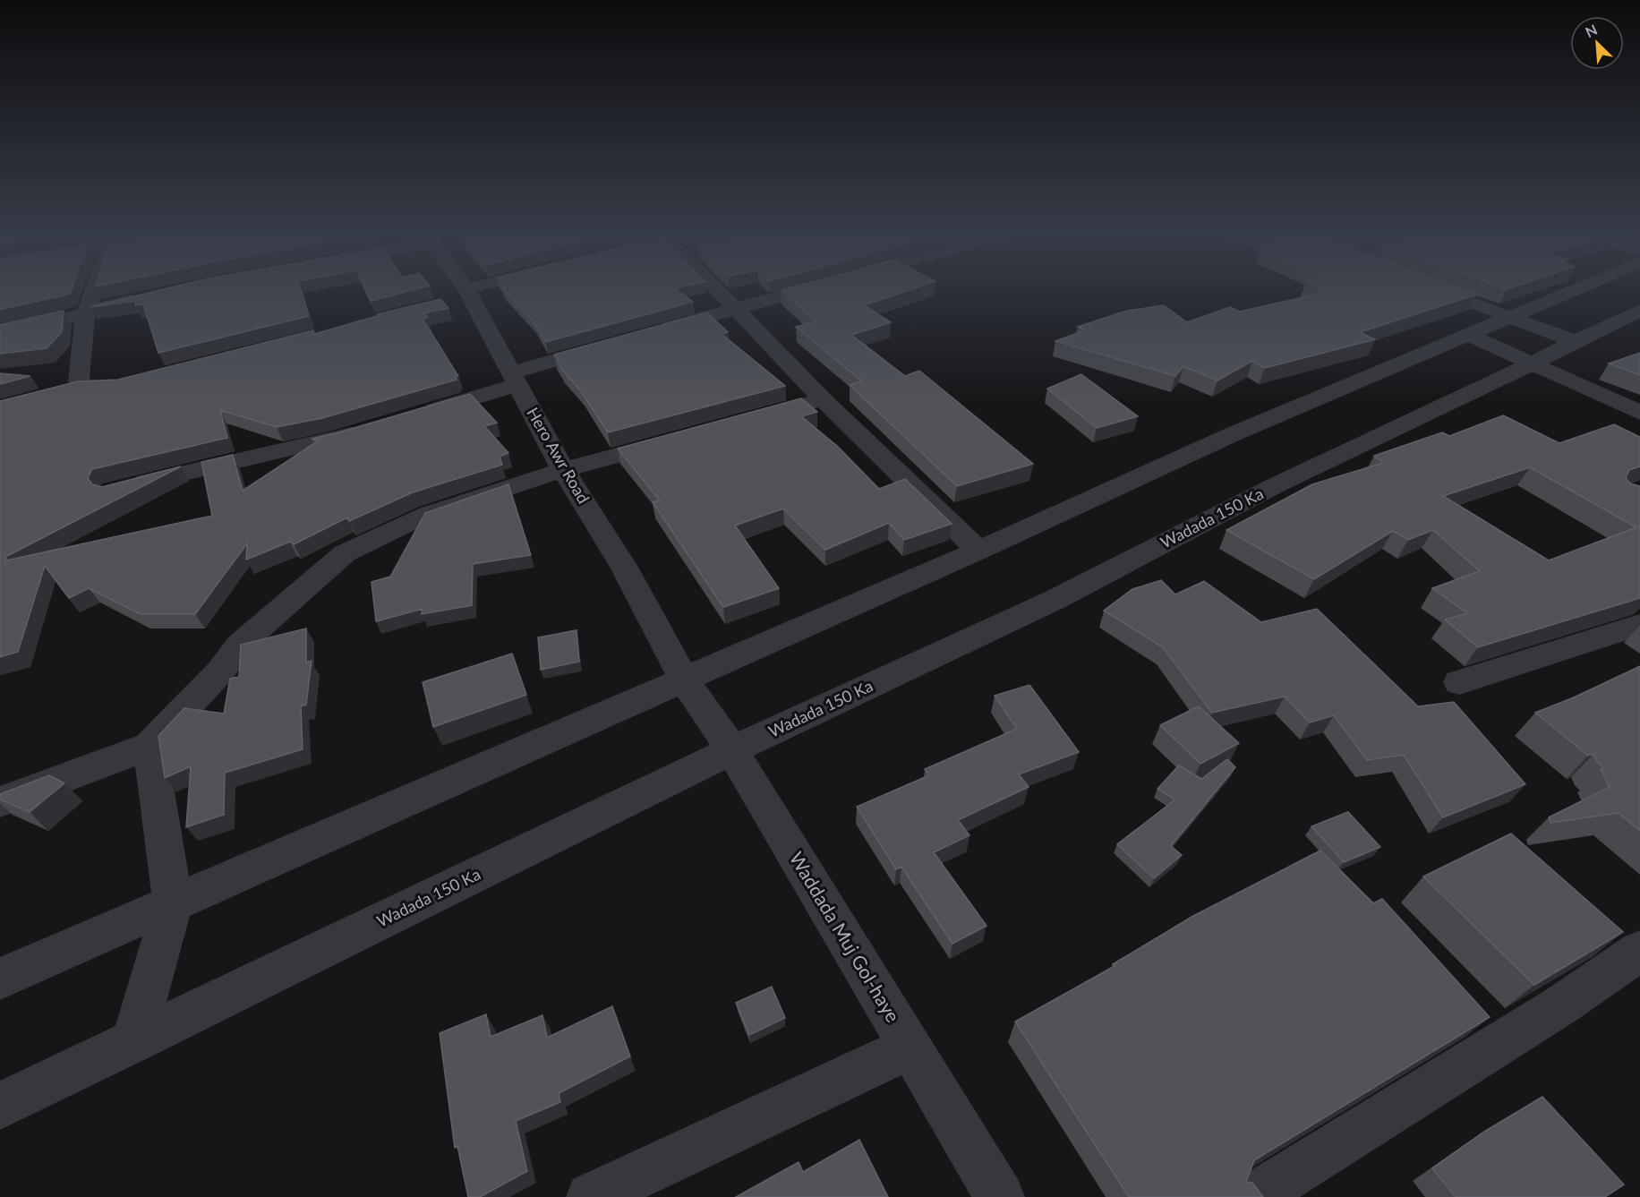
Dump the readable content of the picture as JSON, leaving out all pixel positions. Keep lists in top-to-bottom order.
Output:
{
  "streets": {
    "street": ["Hero Awr Road", "Wadada 150 Ka", "Waddada Muj Gol-haye"]
  },
  "crossings": [
    ["Hero Awr Road", "Waddada Muj Gol-haye"],
    ["Wadada 150 Ka", "Waddada Muj Gol-haye"]
  ],
  "north": "top left"
}
